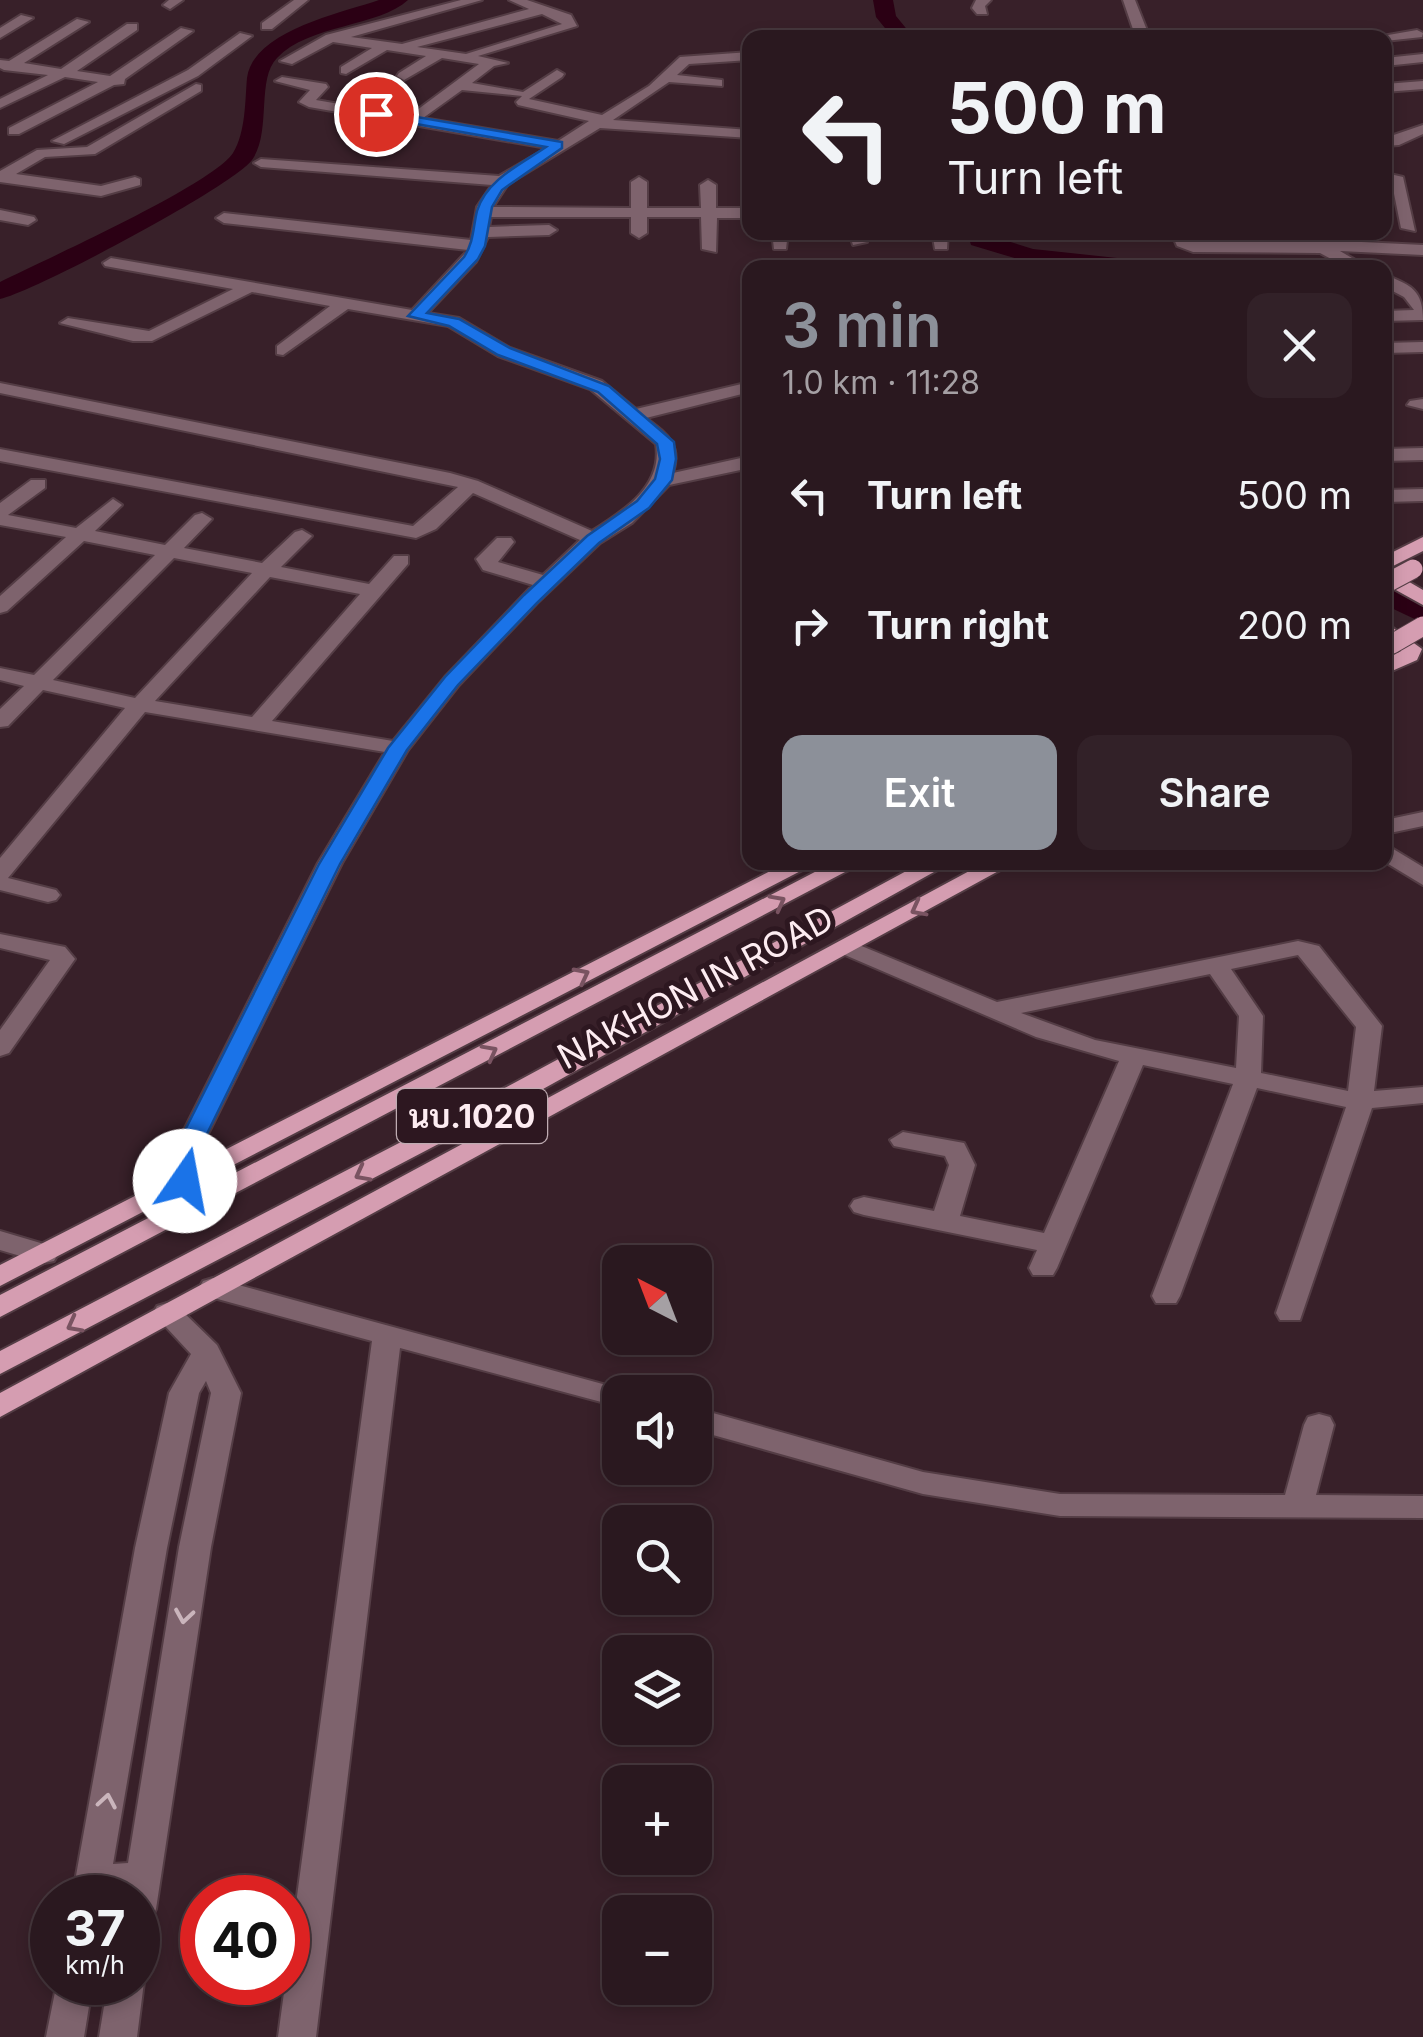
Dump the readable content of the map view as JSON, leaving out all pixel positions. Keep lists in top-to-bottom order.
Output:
{
  "streets": {
    "main road": ["NAKHON IN ROAD", "นบ.1020"]
  },
  "north": "top left",
  "page": {
    "turn": ["500 m", "Turn left"],
    "heading": ["3 min", "1.0 km · 11:28"],
    "list": [
      {
        "name": "Turn left",
        "value": "500 m"
      },
      {
        "name": "Turn right",
        "value": "200 m"
      }
    ],
    "buttons": ["Exit", "Share"],
    "map_buttons": ["+", "−"],
    "speed": "37 km/h",
    "limit": "40"
  }
}
